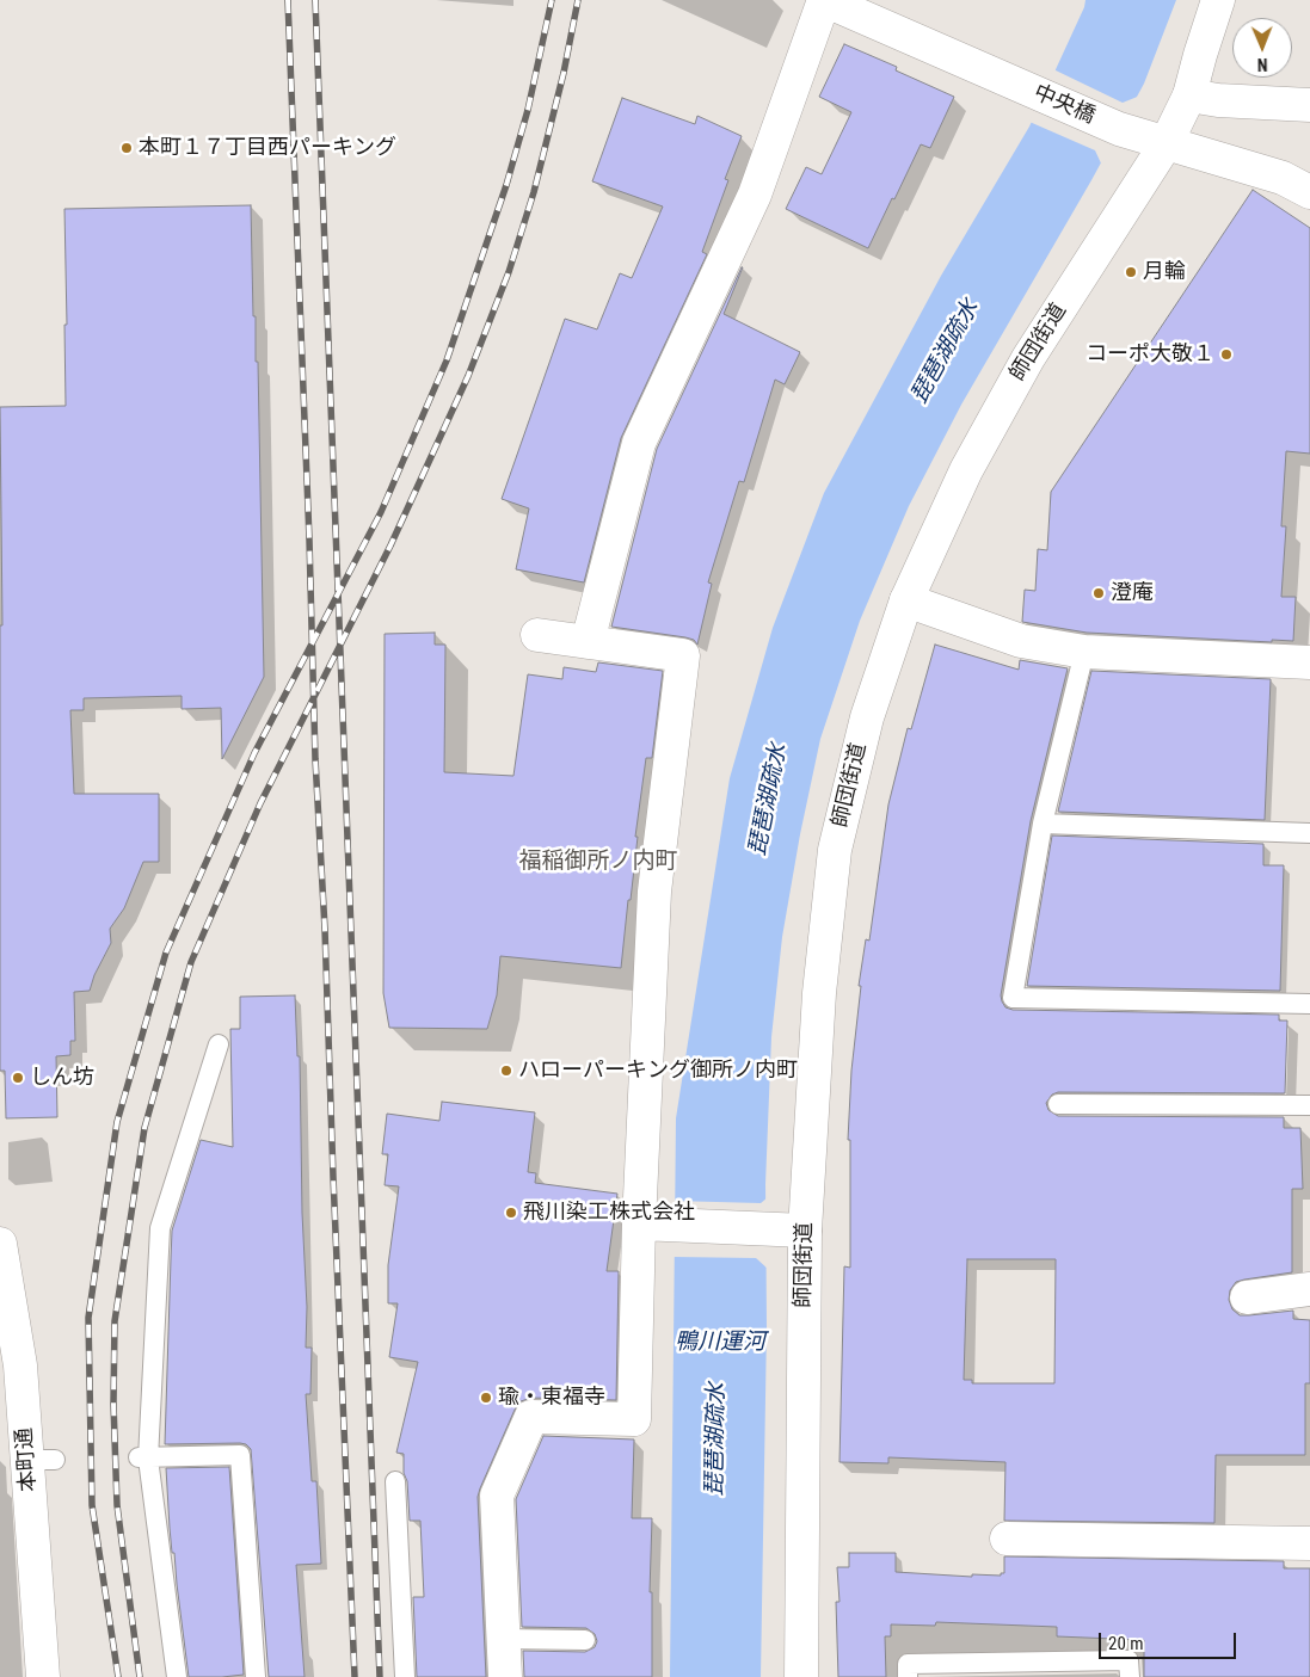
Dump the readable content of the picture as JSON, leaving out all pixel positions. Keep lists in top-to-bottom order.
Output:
{
  "streets": {
    "street": ["中央橋", "師団街道", "本町通"]
  },
  "crossings": [
    ["中央橋", "師団街道"]
  ],
  "districts": ["福稲御所ノ内町"],
  "water": ["琵琶湖疏水", "鴨川運河"],
  "places": [
    "本町１７丁目西パーキング",
    "月輪",
    "コーポ大敬１",
    "澄庵",
    "ハローパーキング御所ノ内町",
    "しん坊",
    "飛川染工株式会社",
    "瑜・東福寺"
  ],
  "scale_bar": "20 m",
  "north": "bottom"
}
